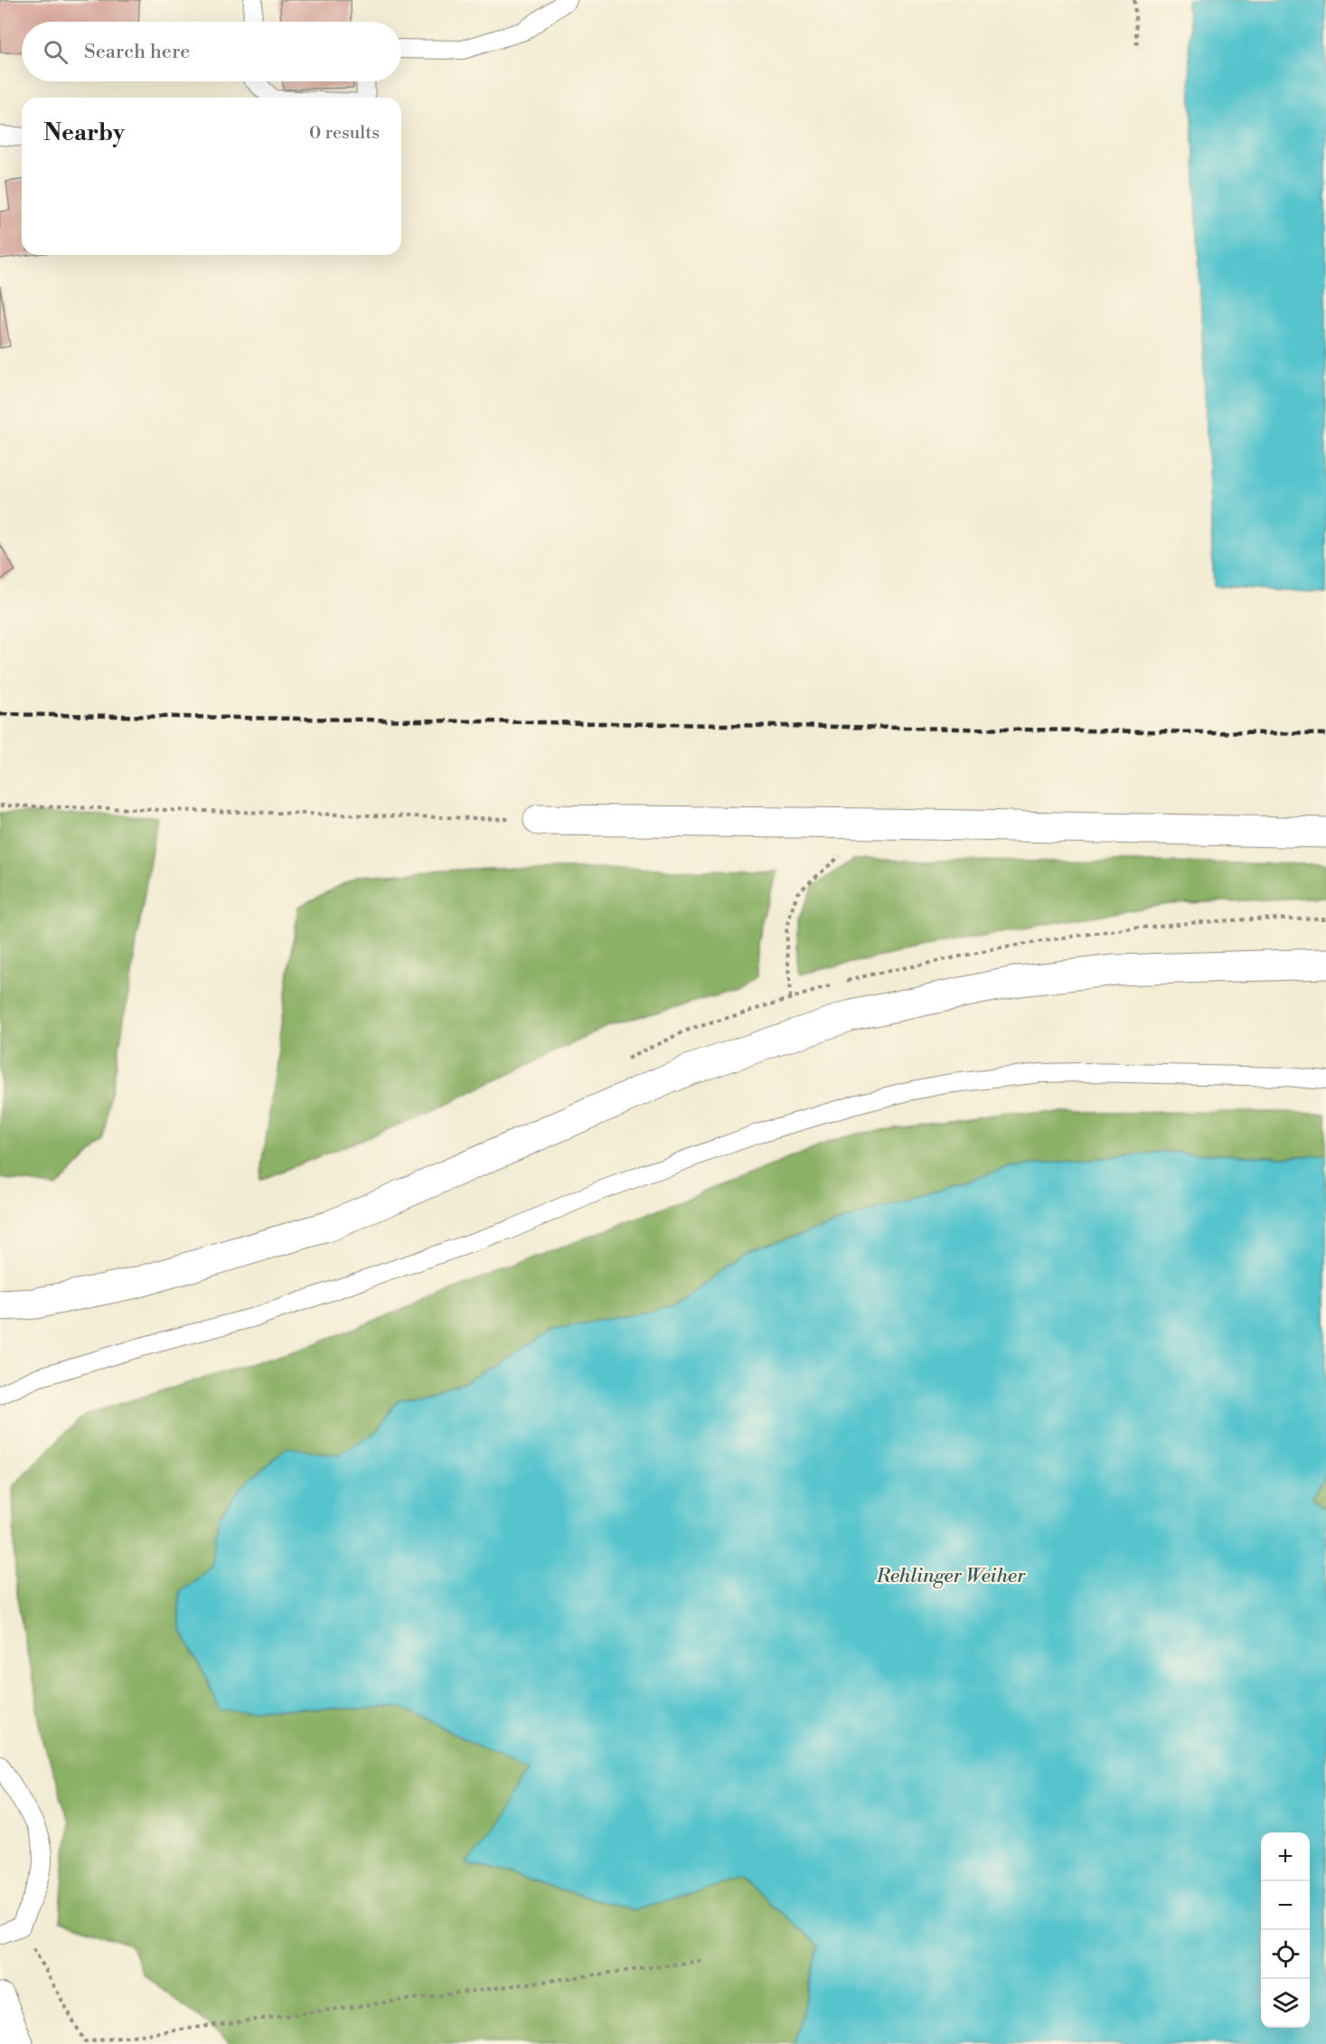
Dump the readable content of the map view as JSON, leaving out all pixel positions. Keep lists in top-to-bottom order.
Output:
{
  "water": ["Rehlinger Weiher"],
  "page": {
    "search": "Search here",
    "heading": ["Nearby", "0 results"],
    "map_buttons": ["+", "−"]
  }
}
